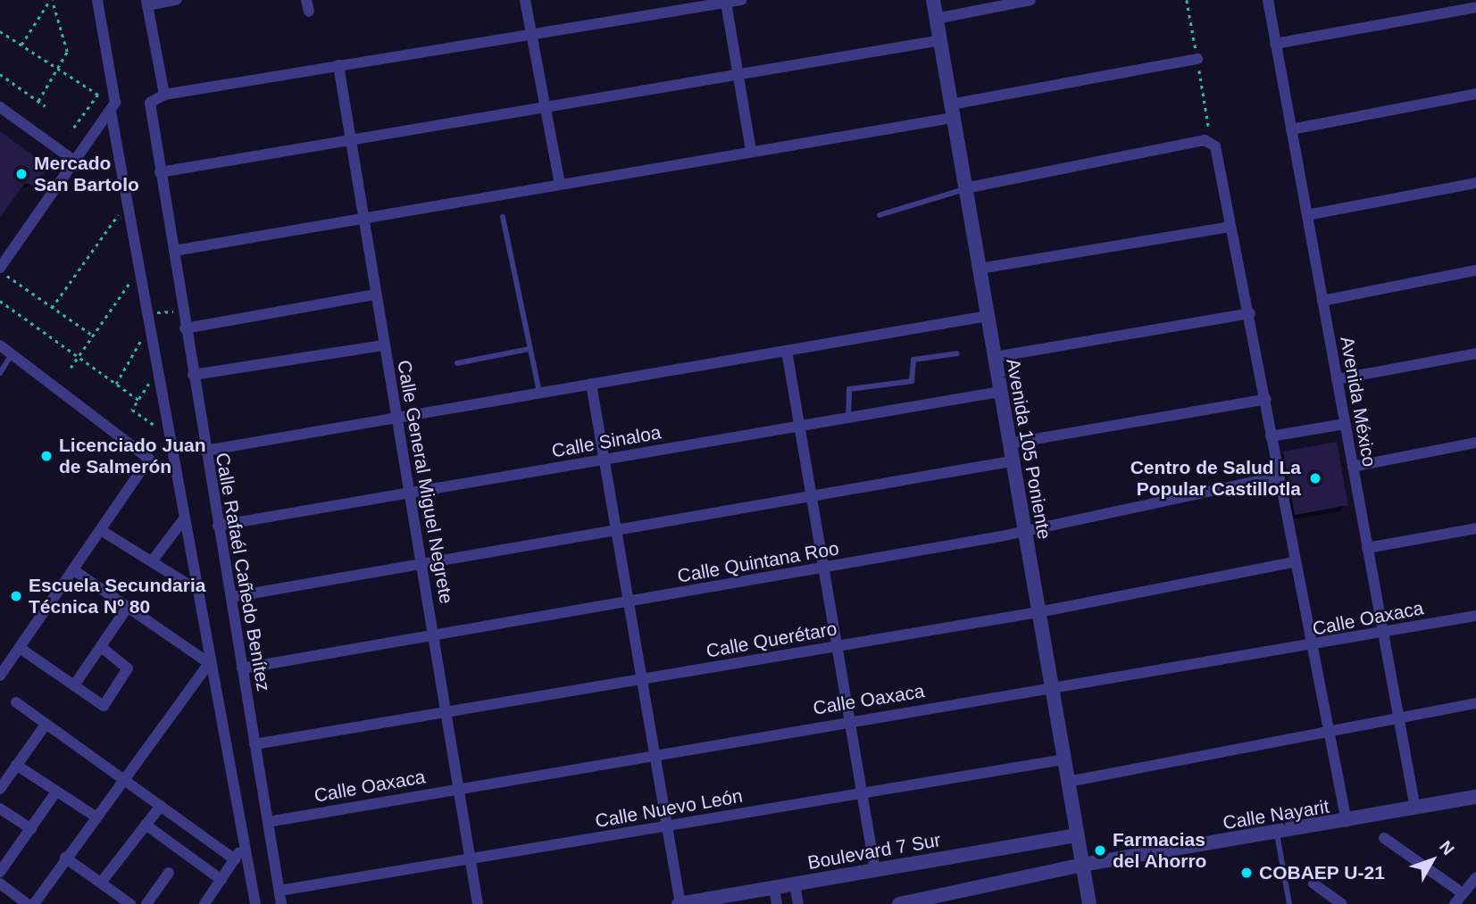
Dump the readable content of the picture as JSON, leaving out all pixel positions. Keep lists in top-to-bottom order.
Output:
{
  "streets": {
    "street": [
      "Avenida México",
      "Calle Sinaloa",
      "Avenida 105 Poniente",
      "Calle General Miguel Negrete",
      "Calle Quintana Roo",
      "Calle Rafaél Cañedo Benítez",
      "Calle Oaxaca",
      "Calle Querétaro",
      "Calle Nuevo León",
      "Calle Nayarit",
      "Boulevard 7 Sur"
    ]
  },
  "crossings": [
    ["Avenida México", "Calle Oaxaca"],
    ["Avenida México", "Calle Nayarit"],
    ["Calle Sinaloa", "Avenida 105 Poniente"],
    ["Calle Sinaloa", "Calle General Miguel Negrete"],
    ["Calle Sinaloa", "Calle Rafaél Cañedo Benítez"],
    ["Avenida 105 Poniente", "Calle Quintana Roo"],
    ["Avenida 105 Poniente", "Calle Oaxaca"],
    ["Avenida 105 Poniente", "Calle Querétaro"],
    ["Avenida 105 Poniente", "Calle Nuevo León"],
    ["Avenida 105 Poniente", "Calle Nayarit"],
    ["Avenida 105 Poniente", "Boulevard 7 Sur"],
    ["Calle General Miguel Negrete", "Calle Quintana Roo"],
    ["Calle General Miguel Negrete", "Calle Oaxaca"],
    ["Calle General Miguel Negrete", "Calle Querétaro"],
    ["Calle General Miguel Negrete", "Calle Nuevo León"],
    ["Calle Quintana Roo", "Calle Rafaél Cañedo Benítez"],
    ["Calle Rafaél Cañedo Benítez", "Calle Oaxaca"],
    ["Calle Rafaél Cañedo Benítez", "Calle Querétaro"],
    ["Calle Rafaél Cañedo Benítez", "Calle Nuevo León"]
  ],
  "places": [
    "Mercado San Bartolo",
    "Licenciado Juan de Salmerón",
    "Centro de Salud La Popular Castillotla",
    "Escuela Secundaria Técnica Nº 80",
    "Farmacias del Ahorro",
    "COBAEP U-21"
  ],
  "north": "top right"
}
